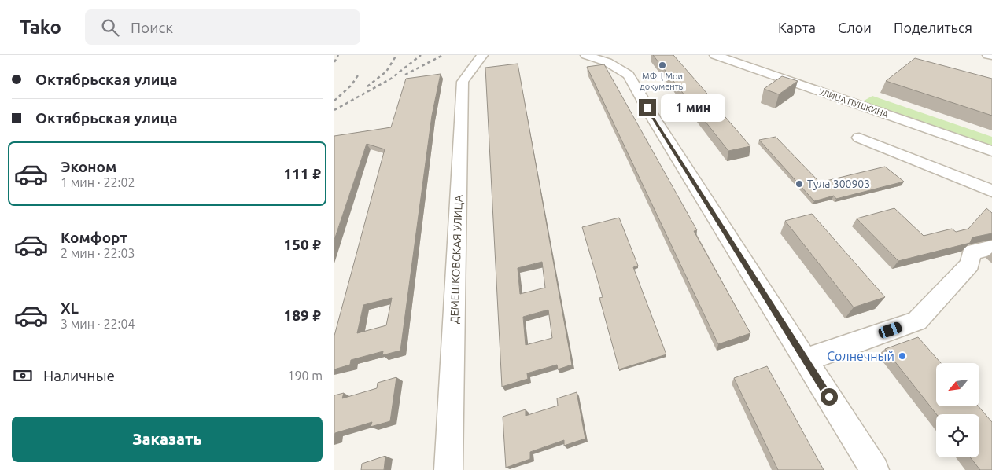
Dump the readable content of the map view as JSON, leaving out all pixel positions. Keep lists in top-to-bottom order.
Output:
{
  "streets": {
    "street": ["УЛИЦА ПУШКИНА", "ДЕМЕШКОВСКАЯ УЛИЦА"]
  },
  "places": ["МФЦ Мои документы", "Тула 300903", "Солнечный"],
  "north": "bottom left",
  "page": {
    "header": "Tako",
    "search": "Поиск",
    "nav": ["Карта", "Слои", "Поделиться"],
    "banner": ["Октябрьская улица", "Октябрьская улица"],
    "bubble": "1 мин",
    "list": [
      {
        "name": "Эконом",
        "note": "1 мин · 22:02",
        "value": "111 ₽"
      },
      {
        "name": "Комфорт",
        "note": "2 мин · 22:03",
        "value": "150 ₽"
      },
      {
        "name": "XL",
        "note": "3 мин · 22:04",
        "value": "189 ₽"
      }
    ],
    "pay": ["Наличные", "190 m"],
    "buttons": "Заказать"
  }
}
